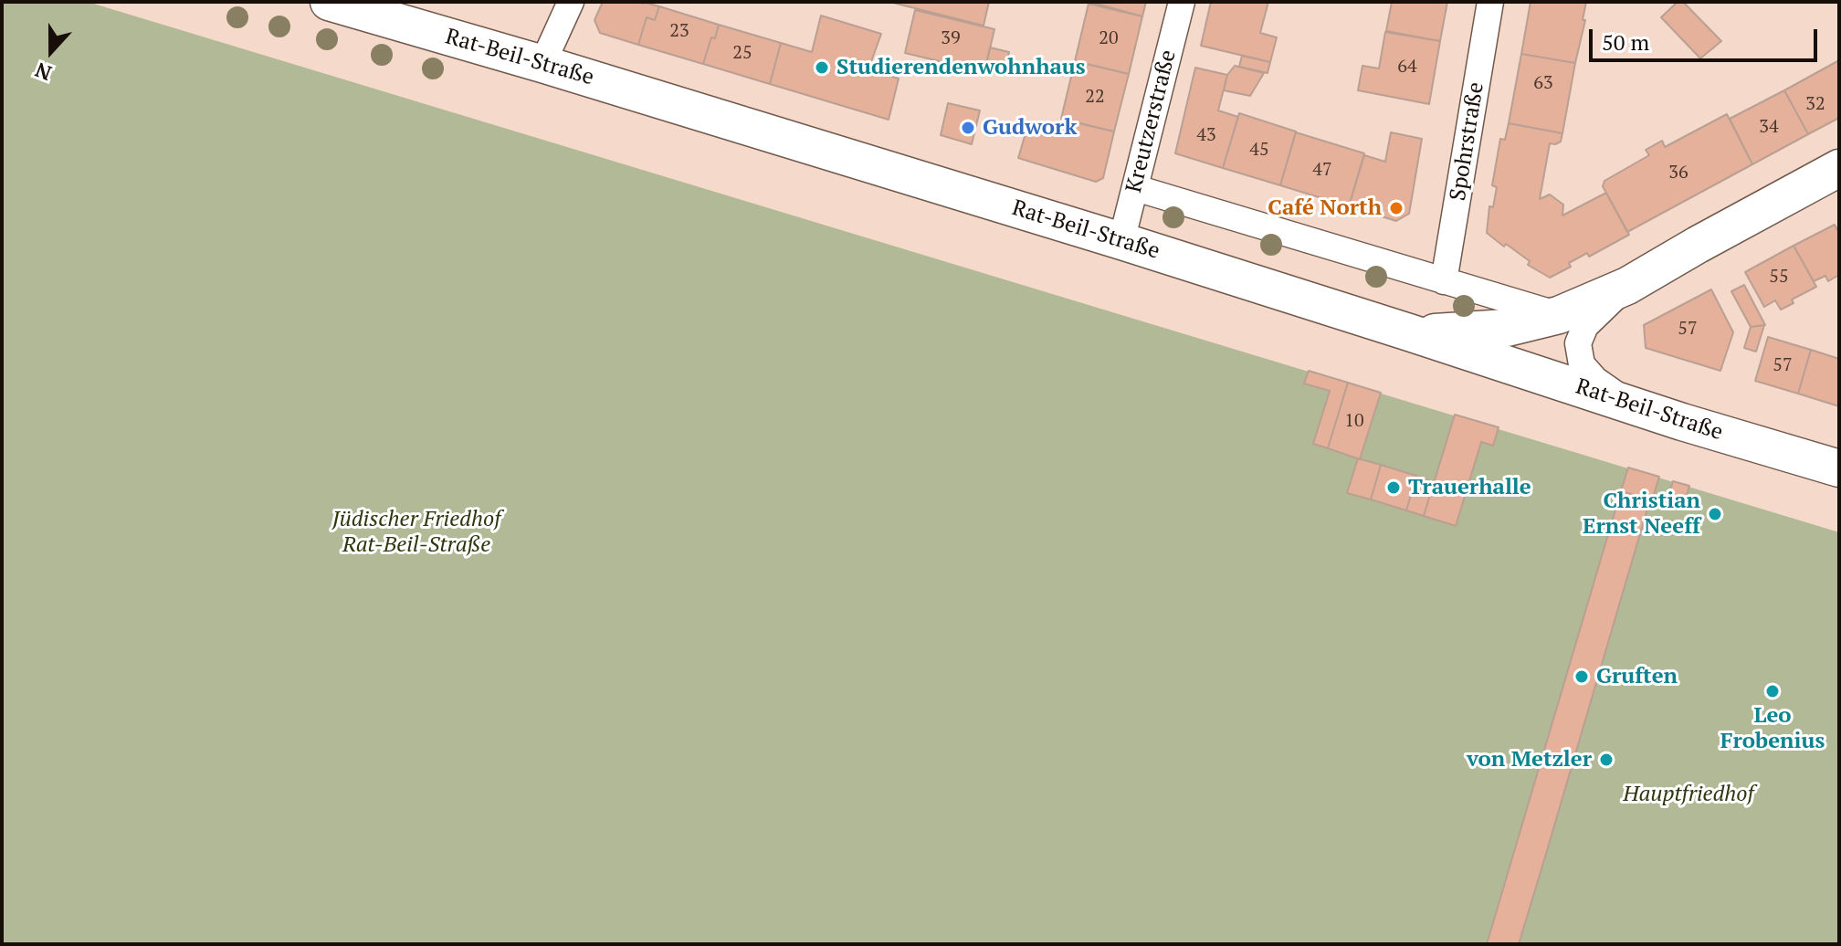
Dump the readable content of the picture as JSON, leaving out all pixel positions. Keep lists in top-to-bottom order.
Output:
{
  "streets": {
    "main road": ["Rat-Beil-Straße"],
    "street": ["Kreutzerstraße", "Spohrstraße"]
  },
  "crossings": [
    ["Rat-Beil-Straße", "Kreutzerstraße"]
  ],
  "parks": ["Jüdischer Friedhof Rat-Beil-Straße", "Hauptfriedhof"],
  "places": [
    "Studierendenwohnhaus",
    "Gudwork",
    "Café North",
    "Trauerhalle",
    "Christian Ernst Neeff",
    "Gruften",
    "Leo Frobenius",
    "von Metzler"
  ],
  "house_numbers": [
    "23",
    "39",
    "20",
    "25",
    "64",
    "63",
    "22",
    "32",
    "34",
    "43",
    "45",
    "47",
    "36",
    "55",
    "57",
    "57",
    "10"
  ],
  "scale_bar": "50 m",
  "north": "bottom"
}
